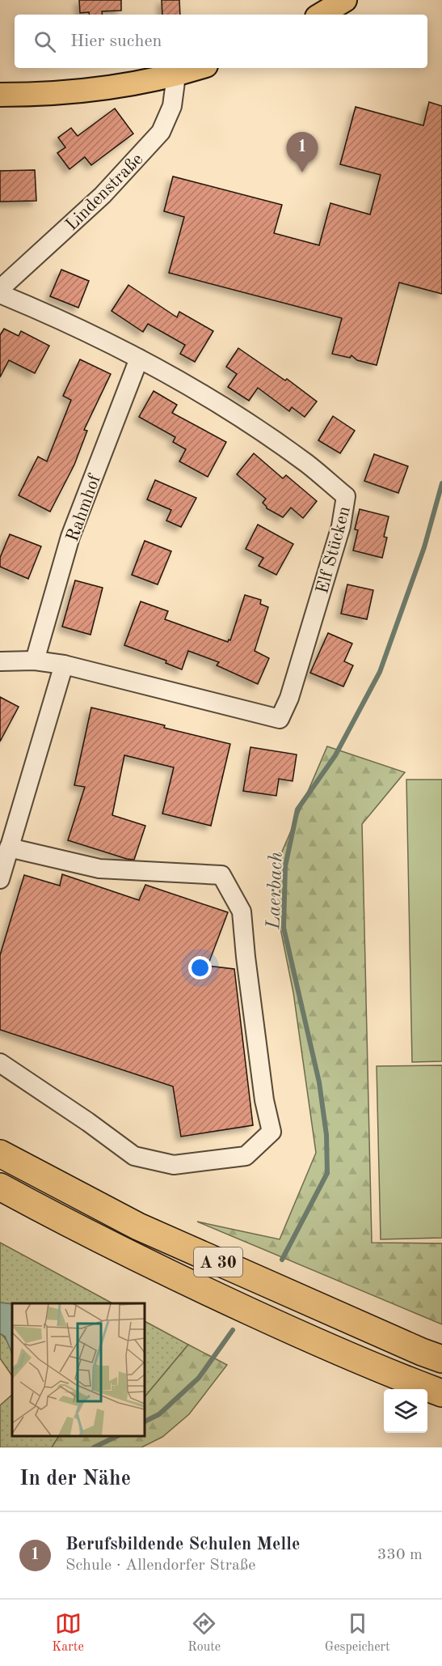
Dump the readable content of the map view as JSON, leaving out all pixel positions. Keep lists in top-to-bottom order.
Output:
{
  "streets": {
    "highway": ["A 30"],
    "street": ["Lindenstraße", "Rahmhof", "Elf Stücken"]
  },
  "crossings": [
    ["Rahmhof", "Elf Stücken"]
  ],
  "water": ["Laerbach"],
  "page": {
    "search": "Hier suchen",
    "pins": "1",
    "heading": "In der Nähe",
    "list": [
      {
        "mark": "1",
        "name": "Berufsbildende Schulen Melle",
        "note": "Schule · Allendorfer Straße",
        "value": "330 m"
      }
    ],
    "nav": ["Karte", "Route", "Gespeichert"]
  }
}
